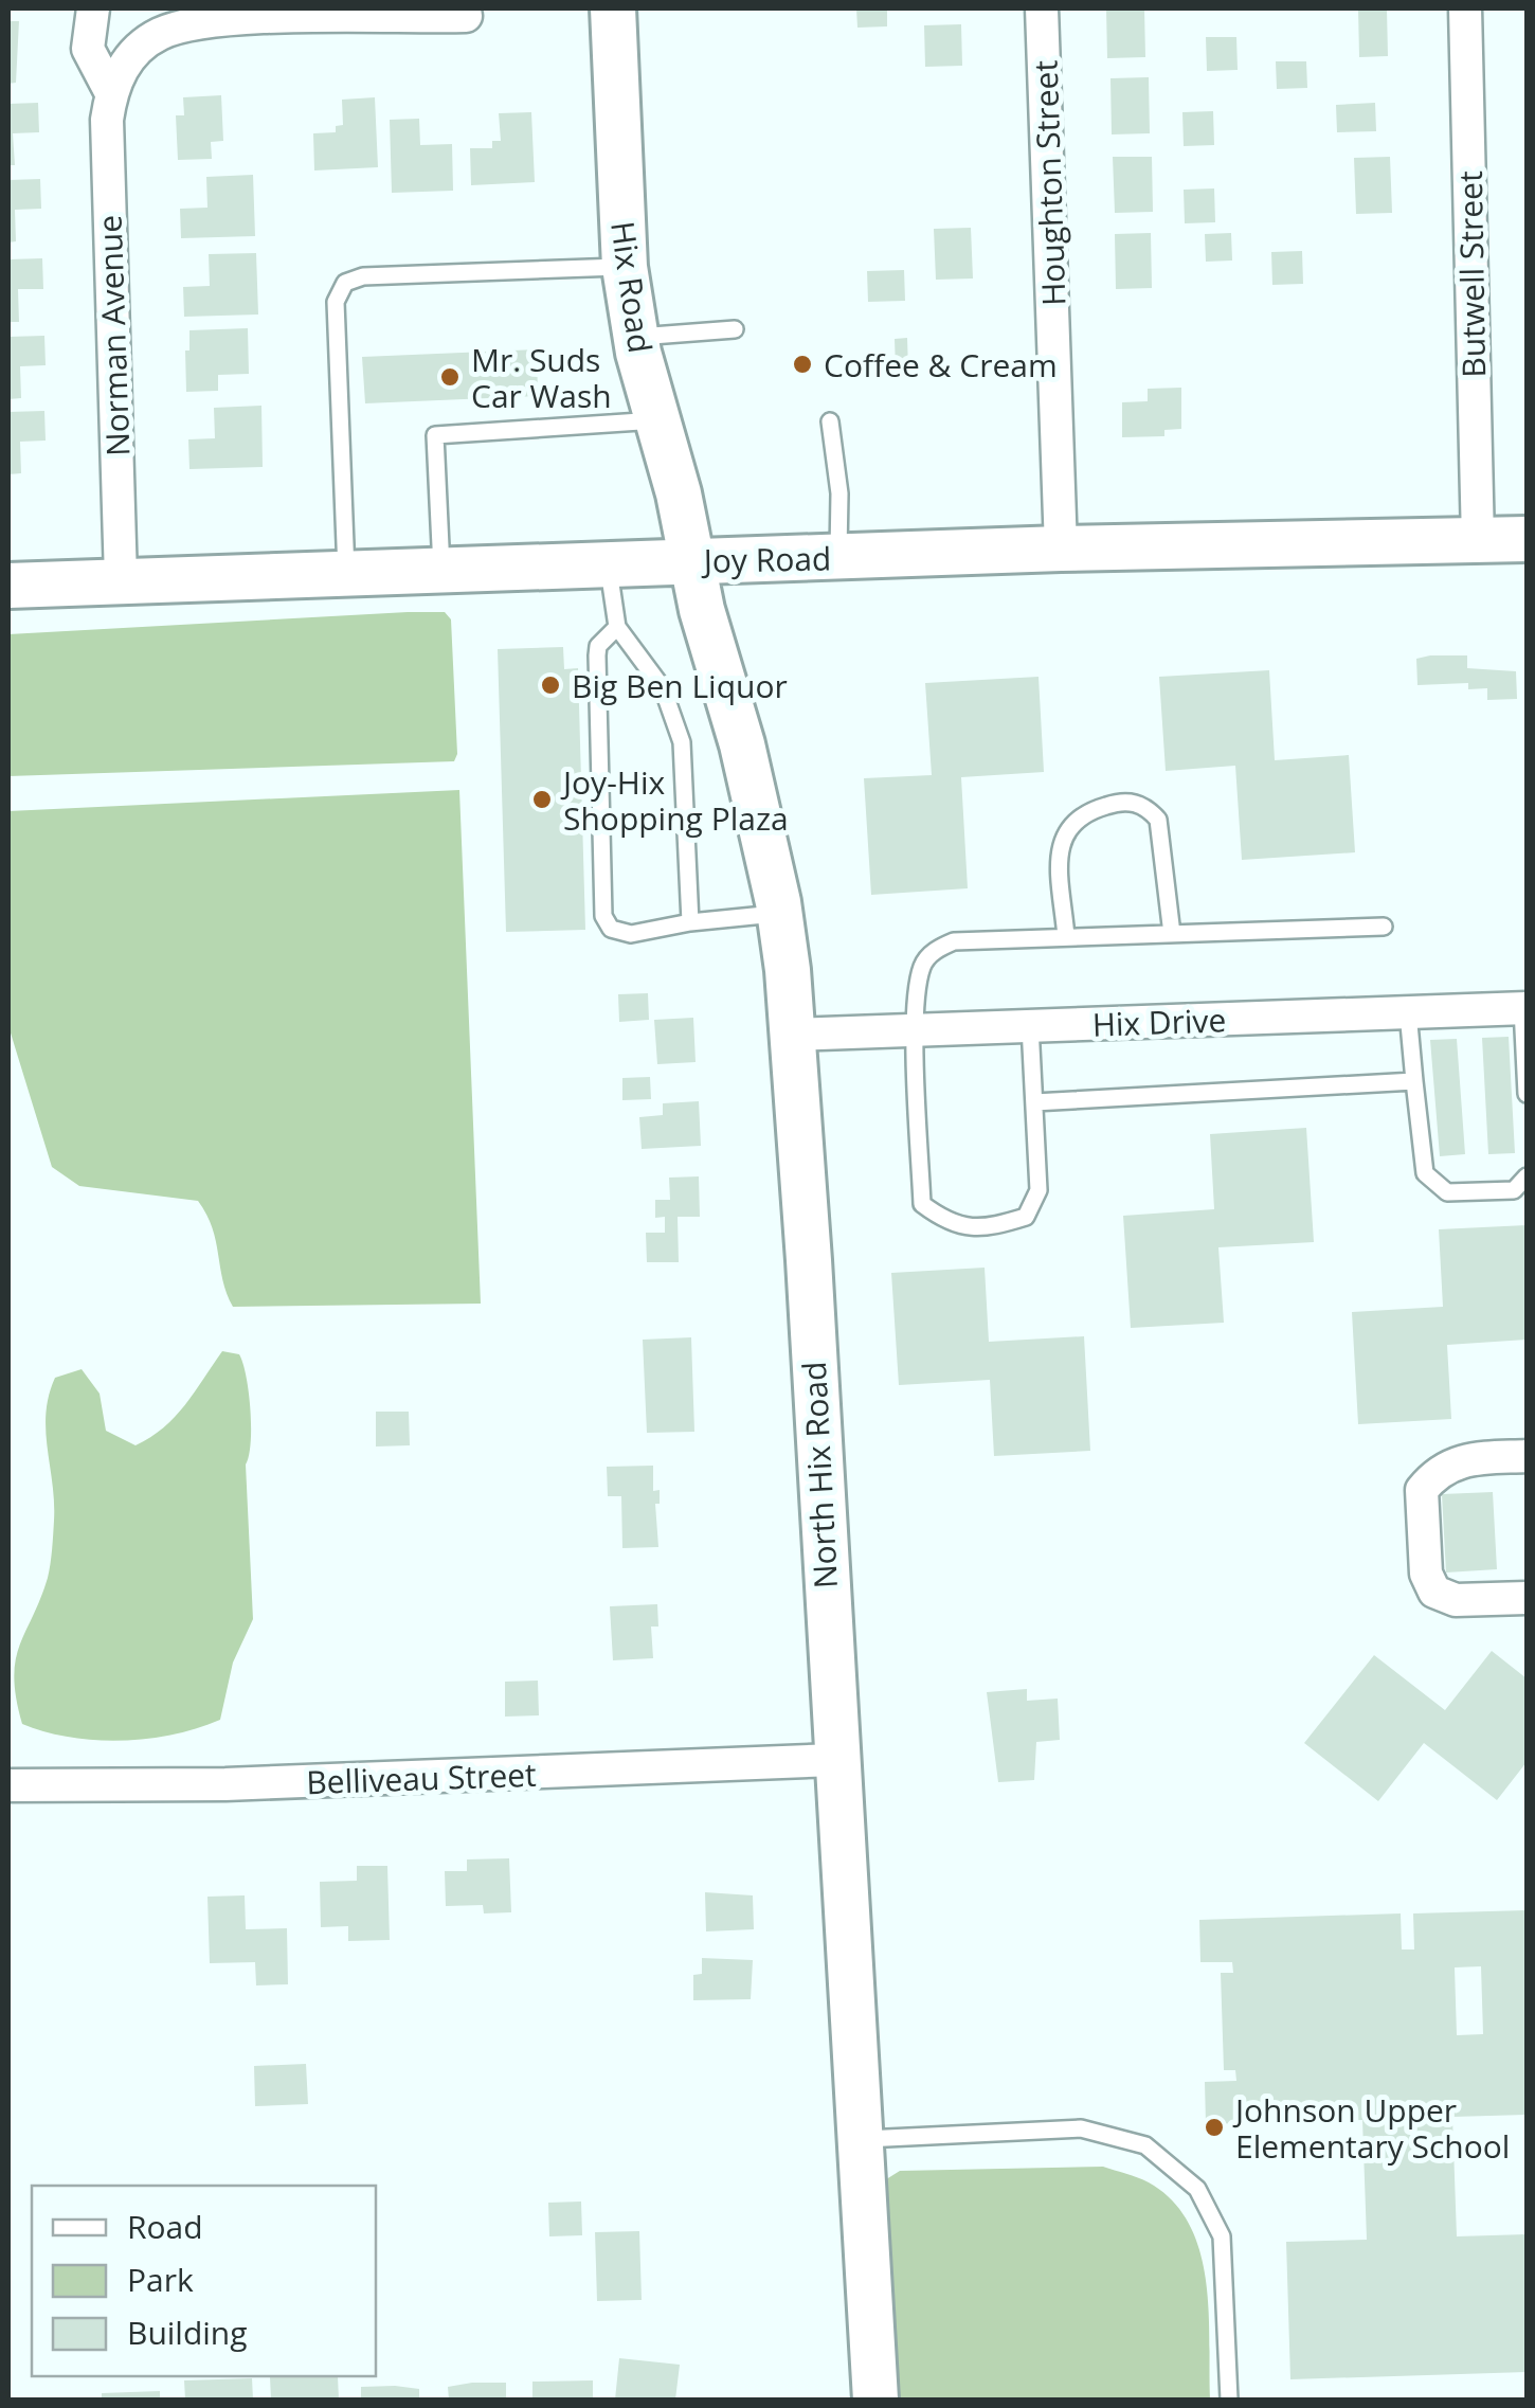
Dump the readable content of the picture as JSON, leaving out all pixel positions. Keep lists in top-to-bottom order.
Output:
{
  "streets": {
    "street": [
      "Houghton Street",
      "Butwell Street",
      "Hix Road",
      "Norman Avenue",
      "Joy Road",
      "Hix Drive",
      "North Hix Road",
      "Belliveau Street"
    ]
  },
  "crossings": [
    ["Houghton Street", "Joy Road"],
    ["Butwell Street", "Joy Road"],
    ["Hix Road", "Joy Road"],
    ["Hix Road", "North Hix Road"],
    ["Norman Avenue", "Joy Road"],
    ["Joy Road", "North Hix Road"],
    ["Hix Drive", "North Hix Road"],
    ["North Hix Road", "Belliveau Street"]
  ],
  "places": [
    "Coffee & Cream",
    "Mr. Suds Car Wash",
    "Big Ben Liquor",
    "Joy-Hix Shopping Plaza",
    "Johnson Upper Elementary School"
  ],
  "legend": ["Road", "Park", "Building"]
}
